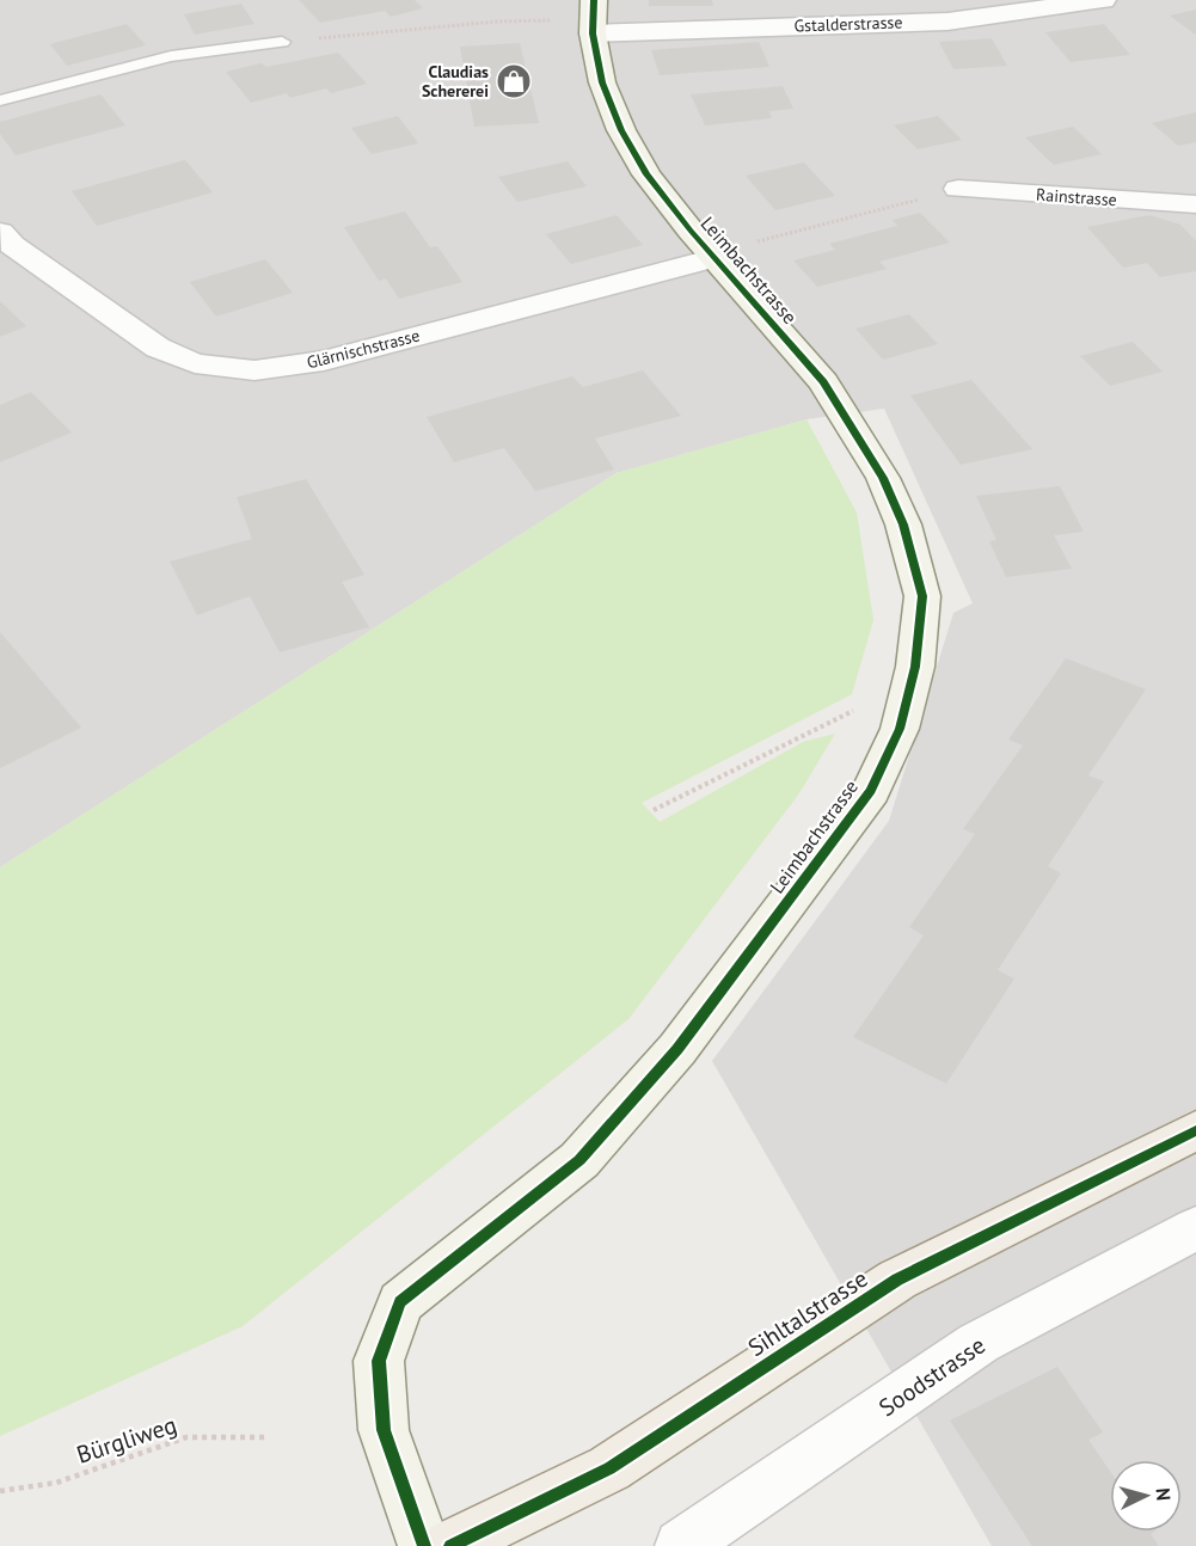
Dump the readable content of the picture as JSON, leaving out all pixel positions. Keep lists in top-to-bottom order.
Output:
{
  "streets": {
    "main road": ["Sihltalstrasse"],
    "street": [
      "Gstalderstrasse",
      "Rainstrasse",
      "Leimbachstrasse",
      "Glärnischstrasse",
      "Soodstrasse"
    ],
    "path": ["Bürgliweg"]
  },
  "crossings": [
    ["Gstalderstrasse", "Leimbachstrasse"],
    ["Leimbachstrasse", "Glärnischstrasse"]
  ],
  "places": {
    "shop": ["Claudias Schererei"]
  },
  "north": "right"
}
